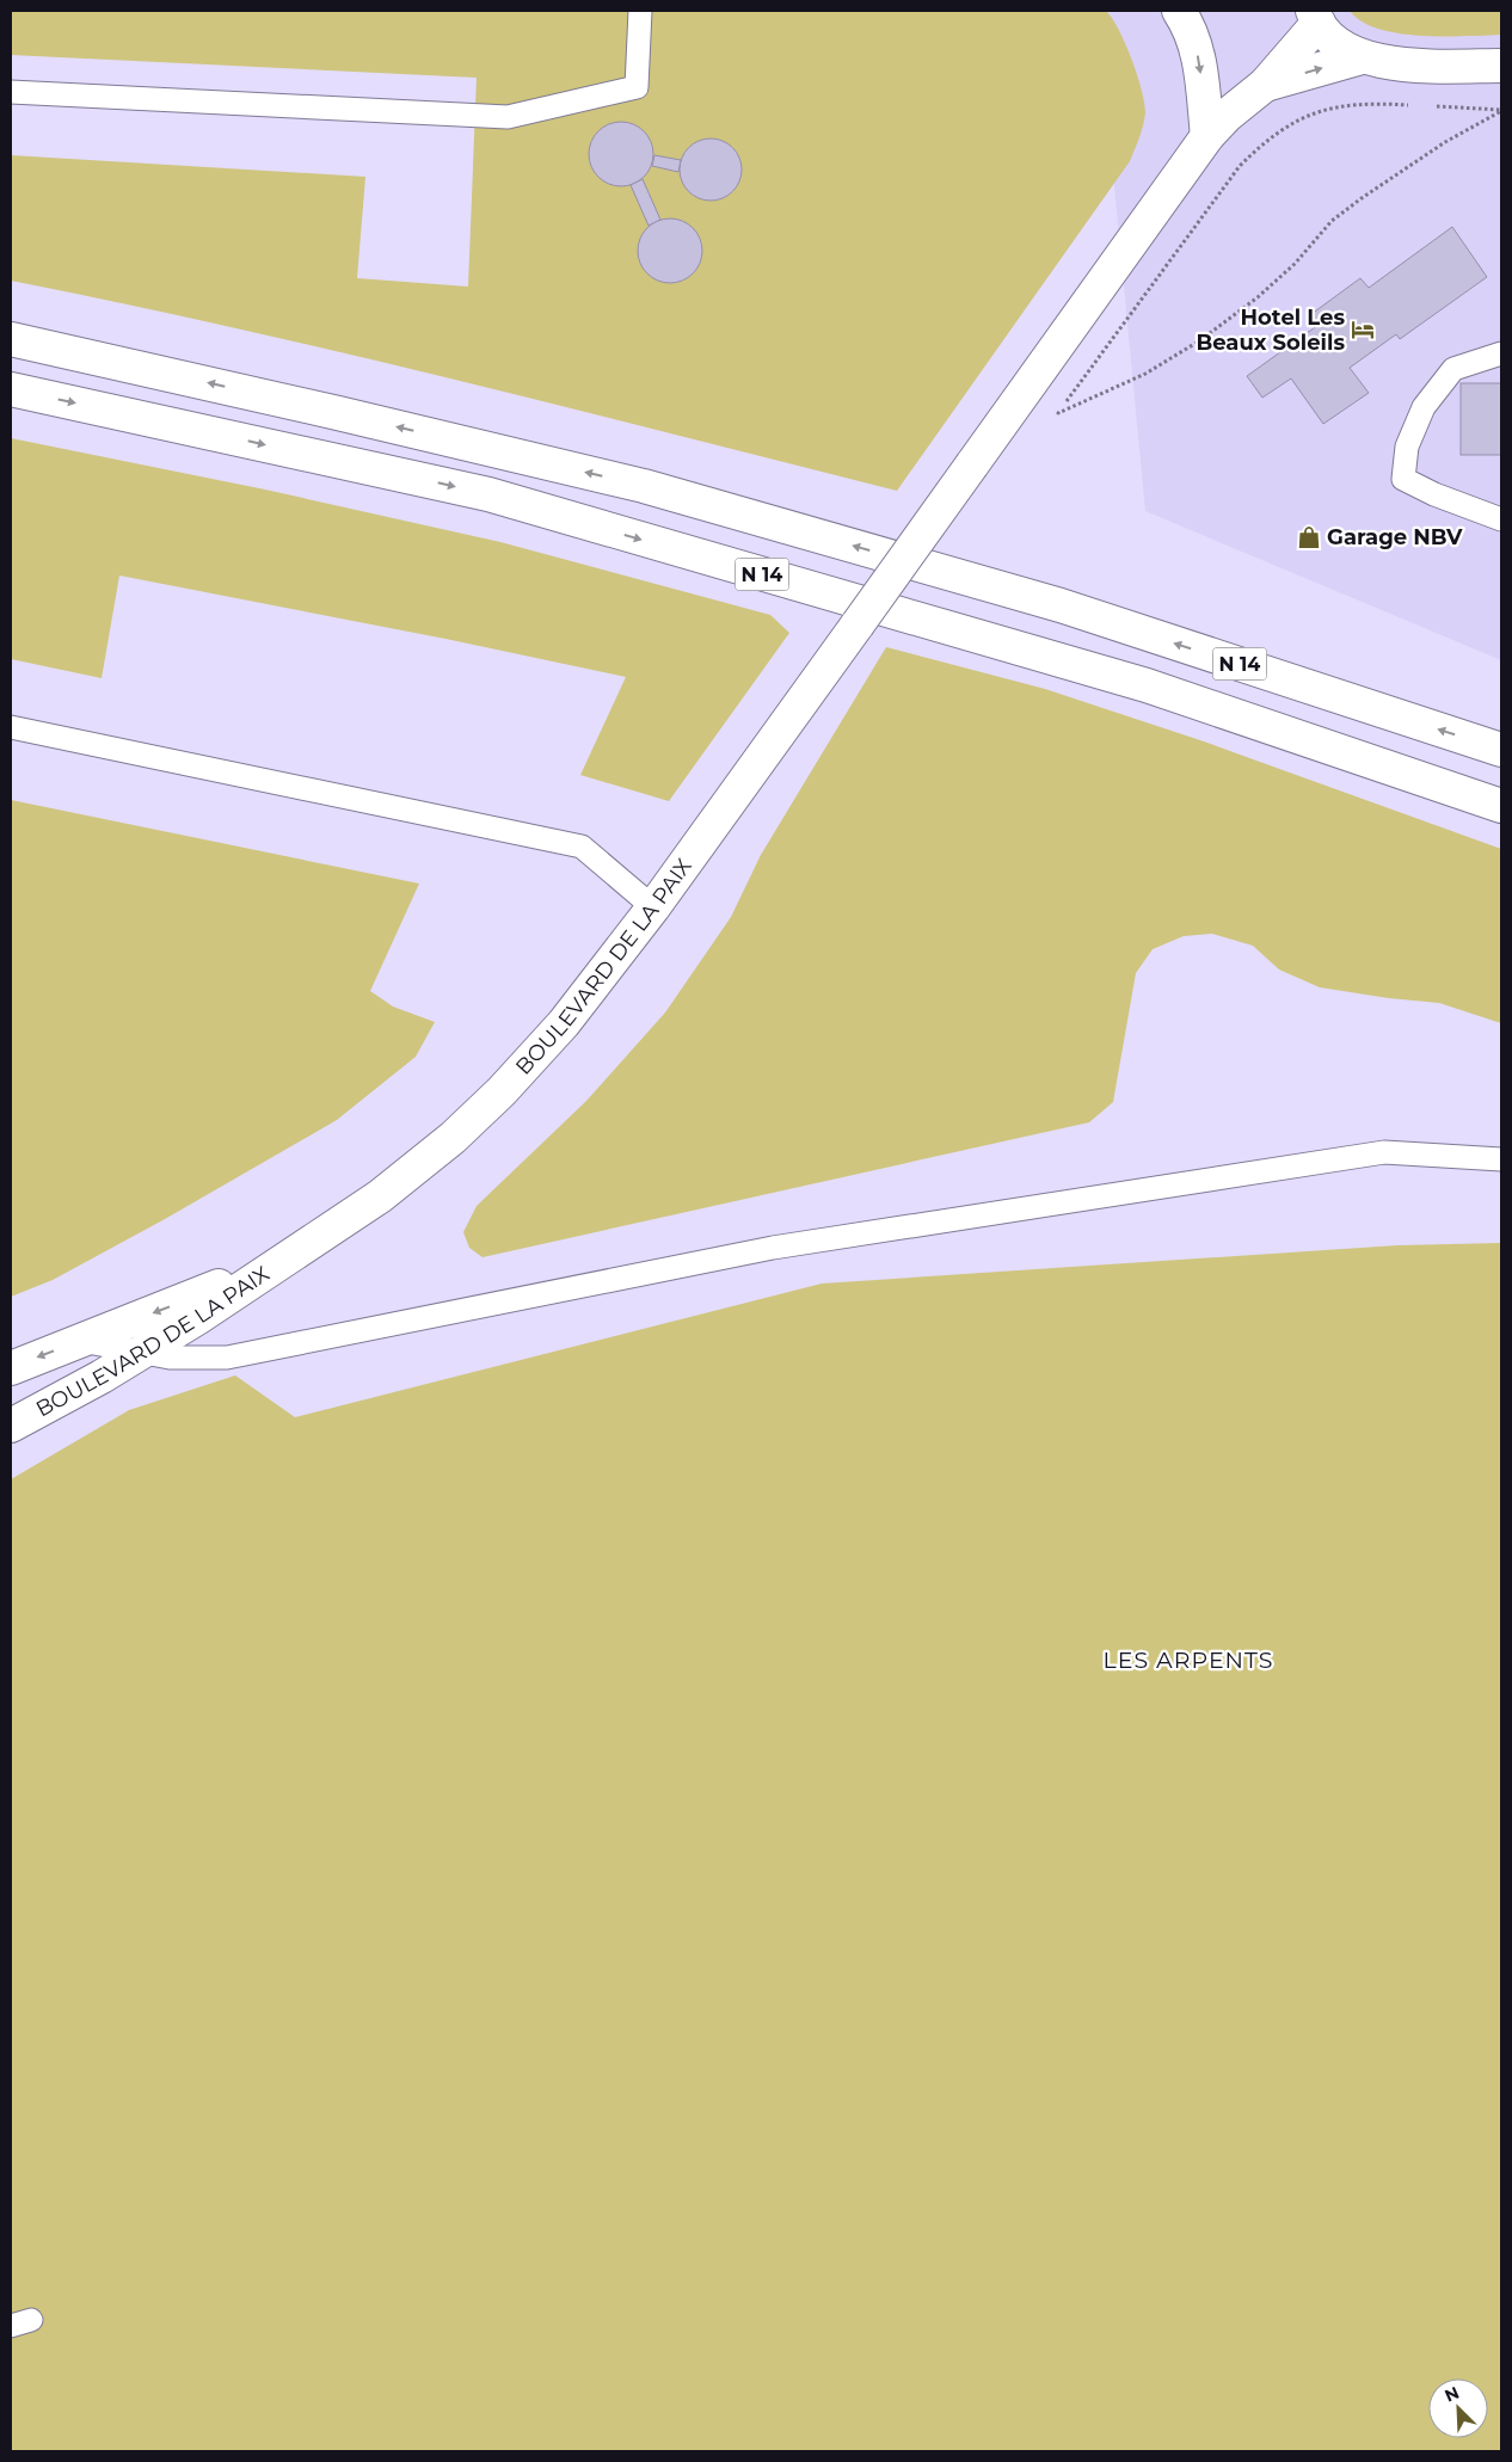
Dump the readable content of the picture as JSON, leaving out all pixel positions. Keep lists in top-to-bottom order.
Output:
{
  "streets": {
    "main road": ["N 14", "BOULEVARD DE LA PAIX"]
  },
  "districts": ["LES ARPENTS"],
  "places": {
    "hotel": ["Hotel Les Beaux Soleils"],
    "shop": ["Garage NBV"]
  },
  "north": "top left"
}
